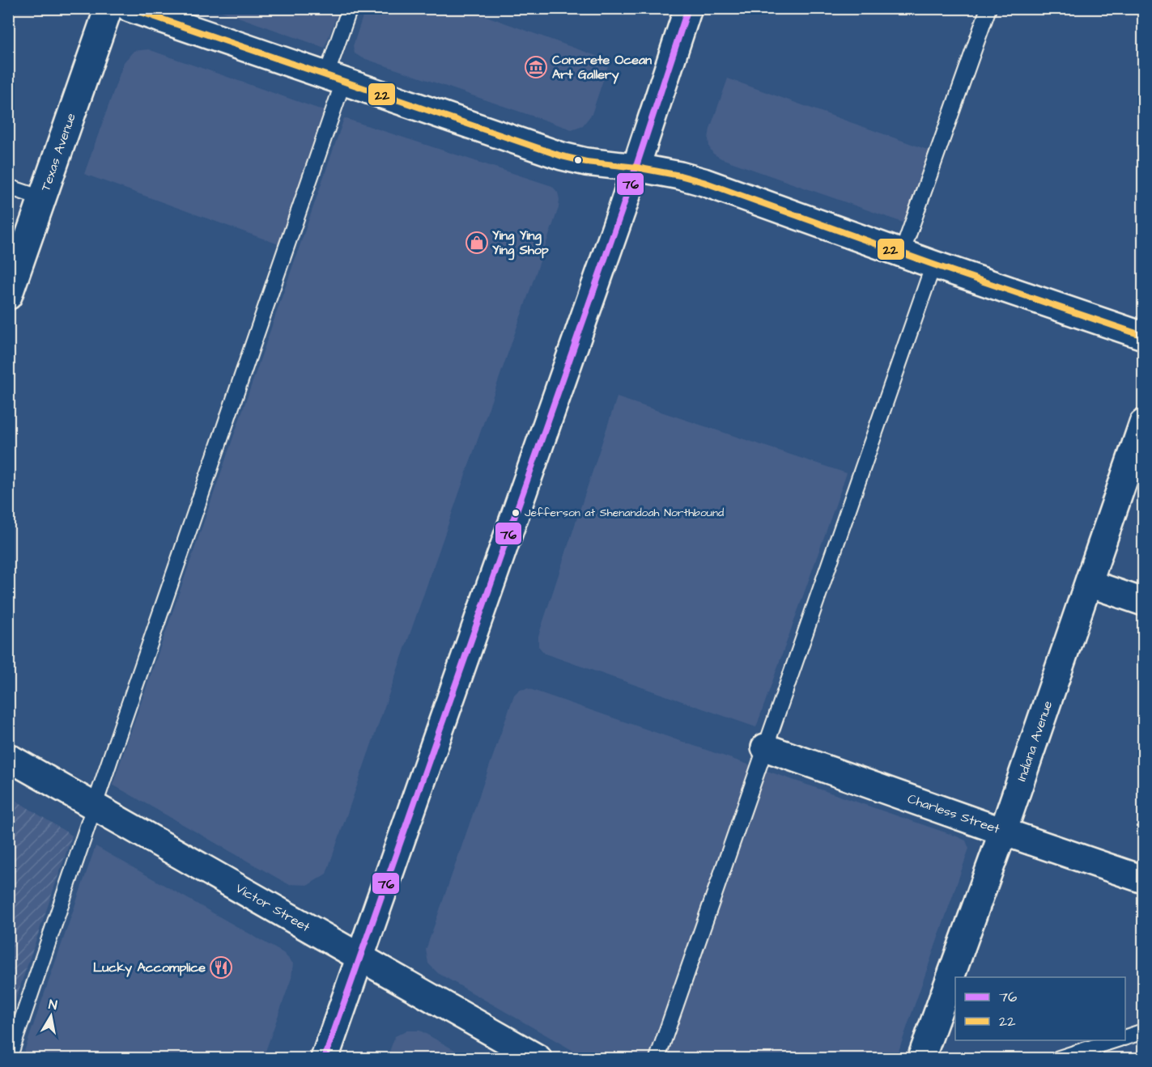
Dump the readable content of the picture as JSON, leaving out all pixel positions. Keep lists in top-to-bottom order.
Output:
{
  "streets": {
    "street": [
      "Texas Avenue",
      "Indiana Avenue",
      "Charless Street",
      "Victor Street"
    ]
  },
  "crossings": [
    ["Indiana Avenue", "Charless Street"]
  ],
  "places": {
    "museum": ["Concrete Ocean Art Gallery"],
    "shop": ["Ying Ying Ying Shop"],
    "other": ["Jefferson at Shenandoah Northbound"],
    "restaurant": ["Lucky Accomplice"]
  },
  "lines": ["transit line 76", "transit line 22"],
  "legend": ["76", "22"],
  "north": "top"
}
